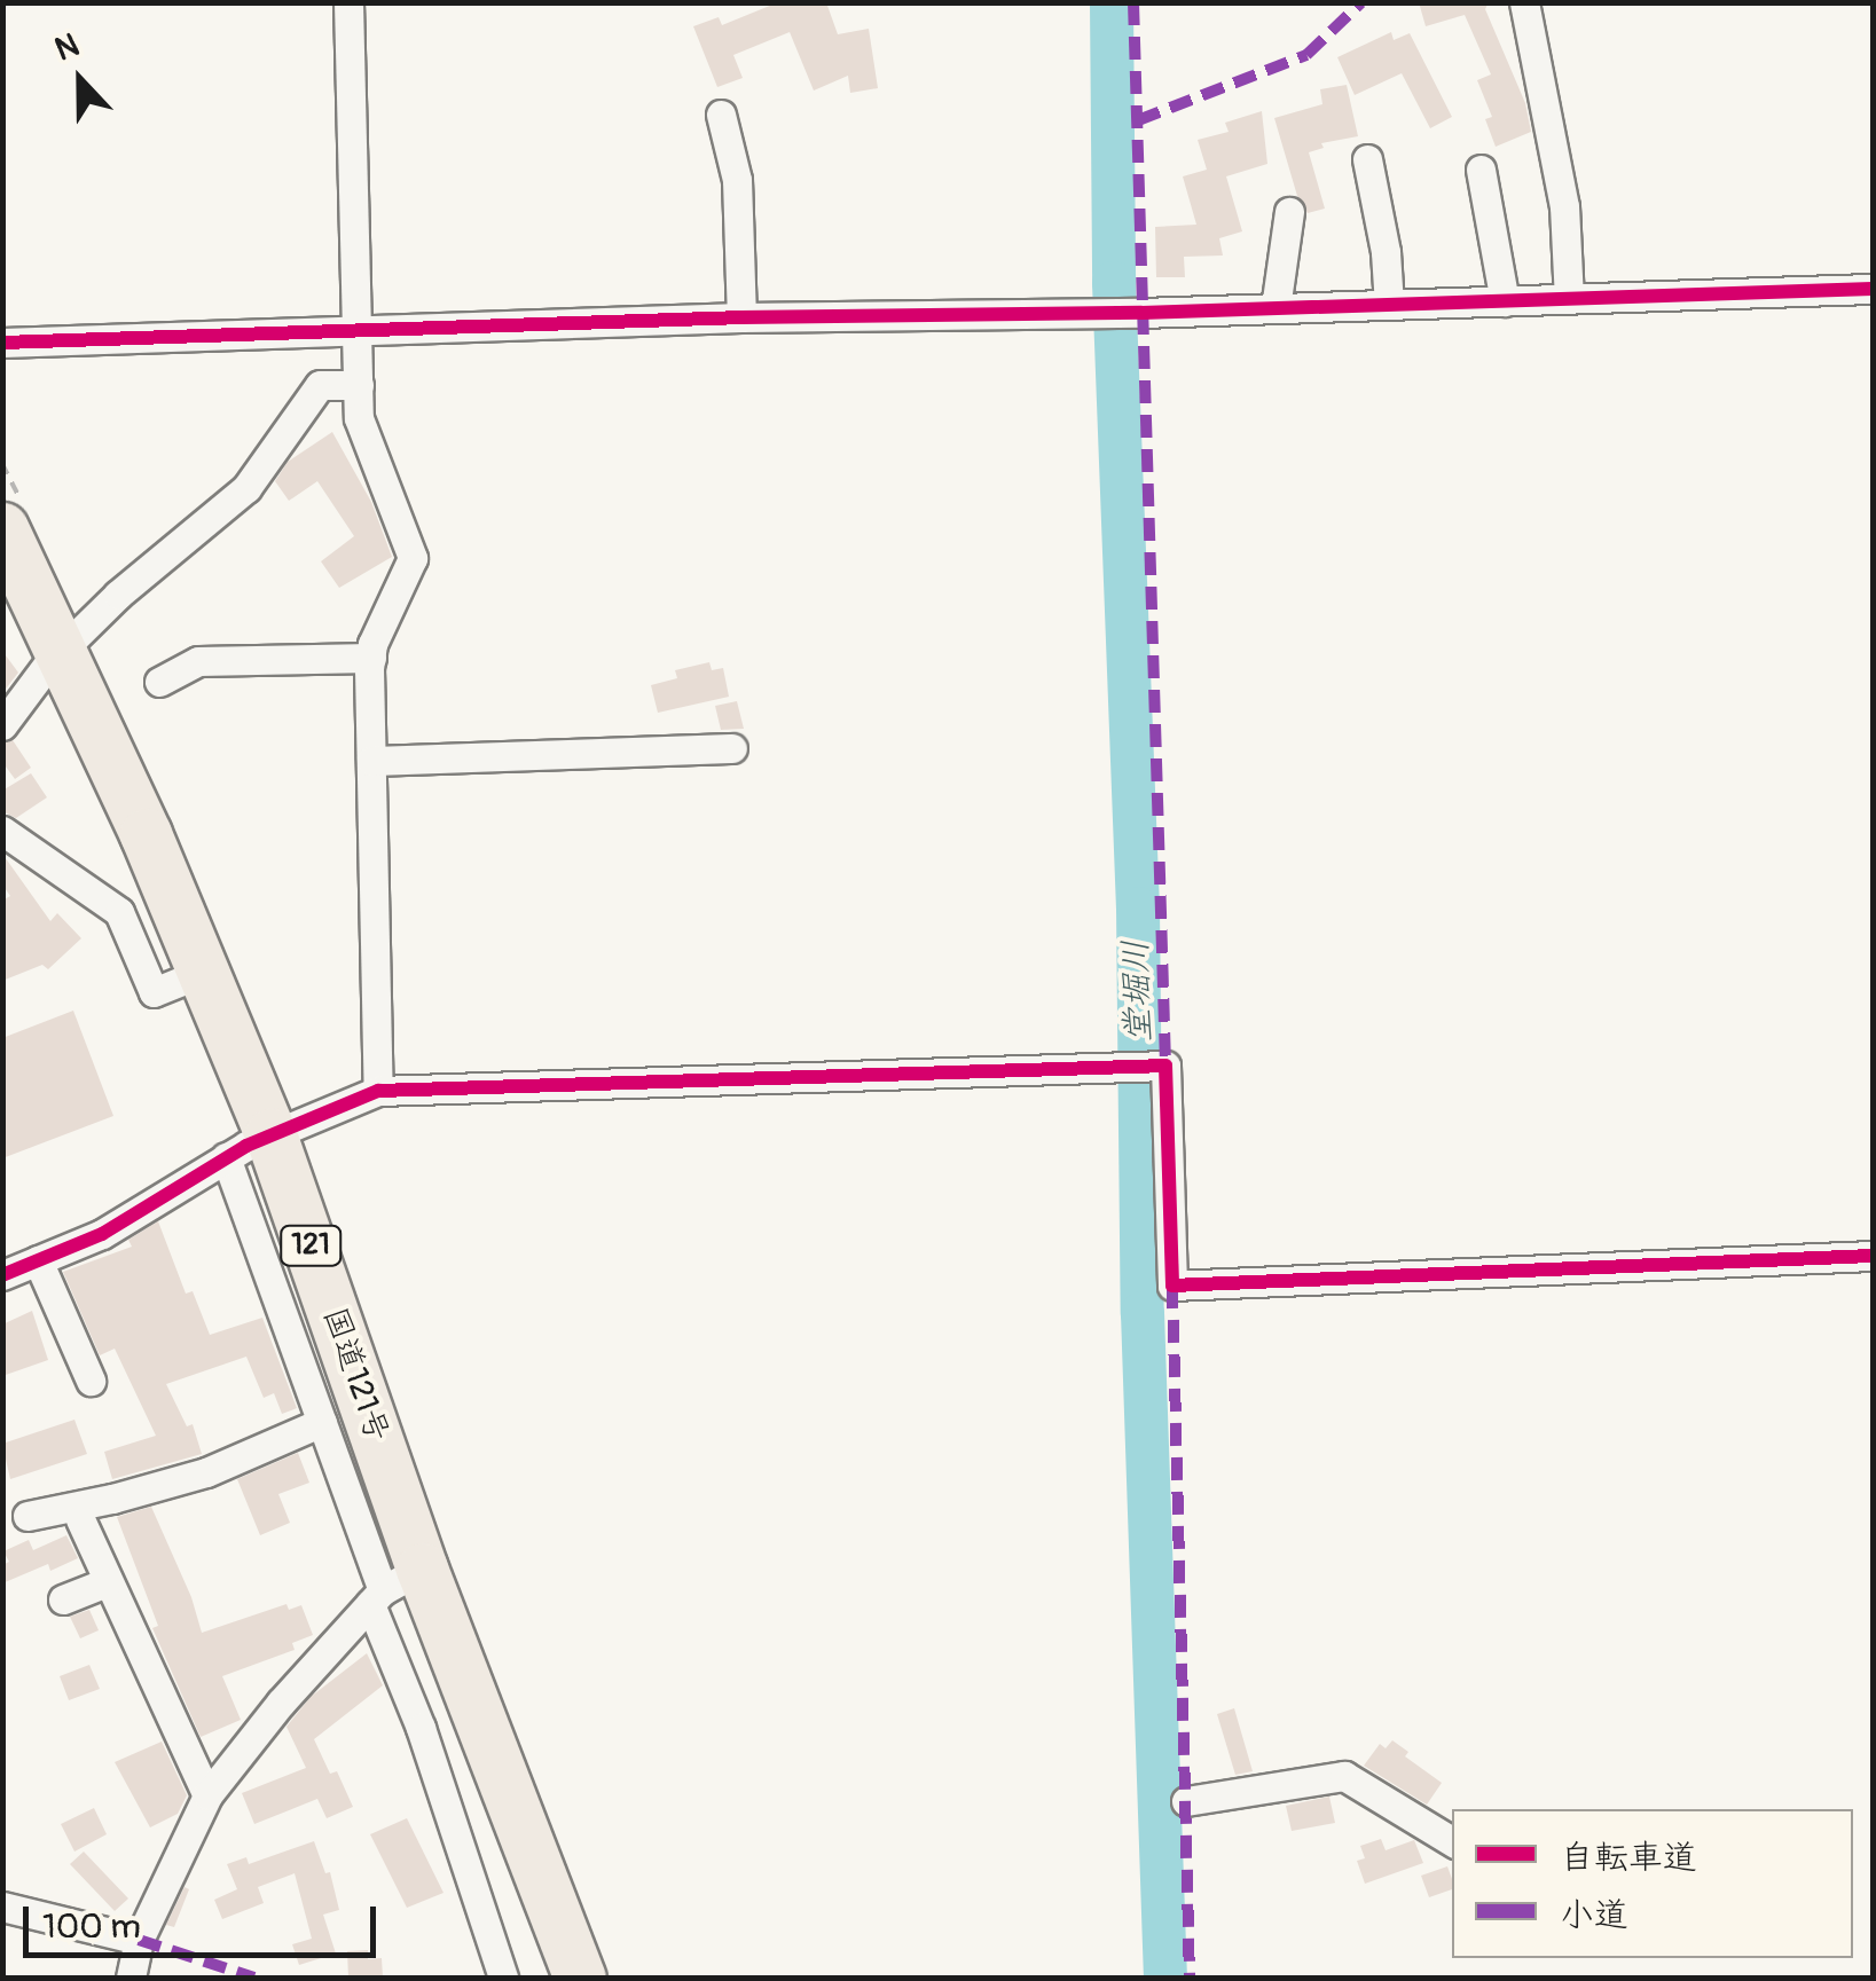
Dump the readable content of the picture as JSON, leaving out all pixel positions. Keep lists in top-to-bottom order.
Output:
{
  "streets": {
    "highway": ["121", "国道121号"]
  },
  "water": ["堂堀川"],
  "legend": ["自転車道", "小道"],
  "scale_bar": "100 m",
  "north": "top"
}
